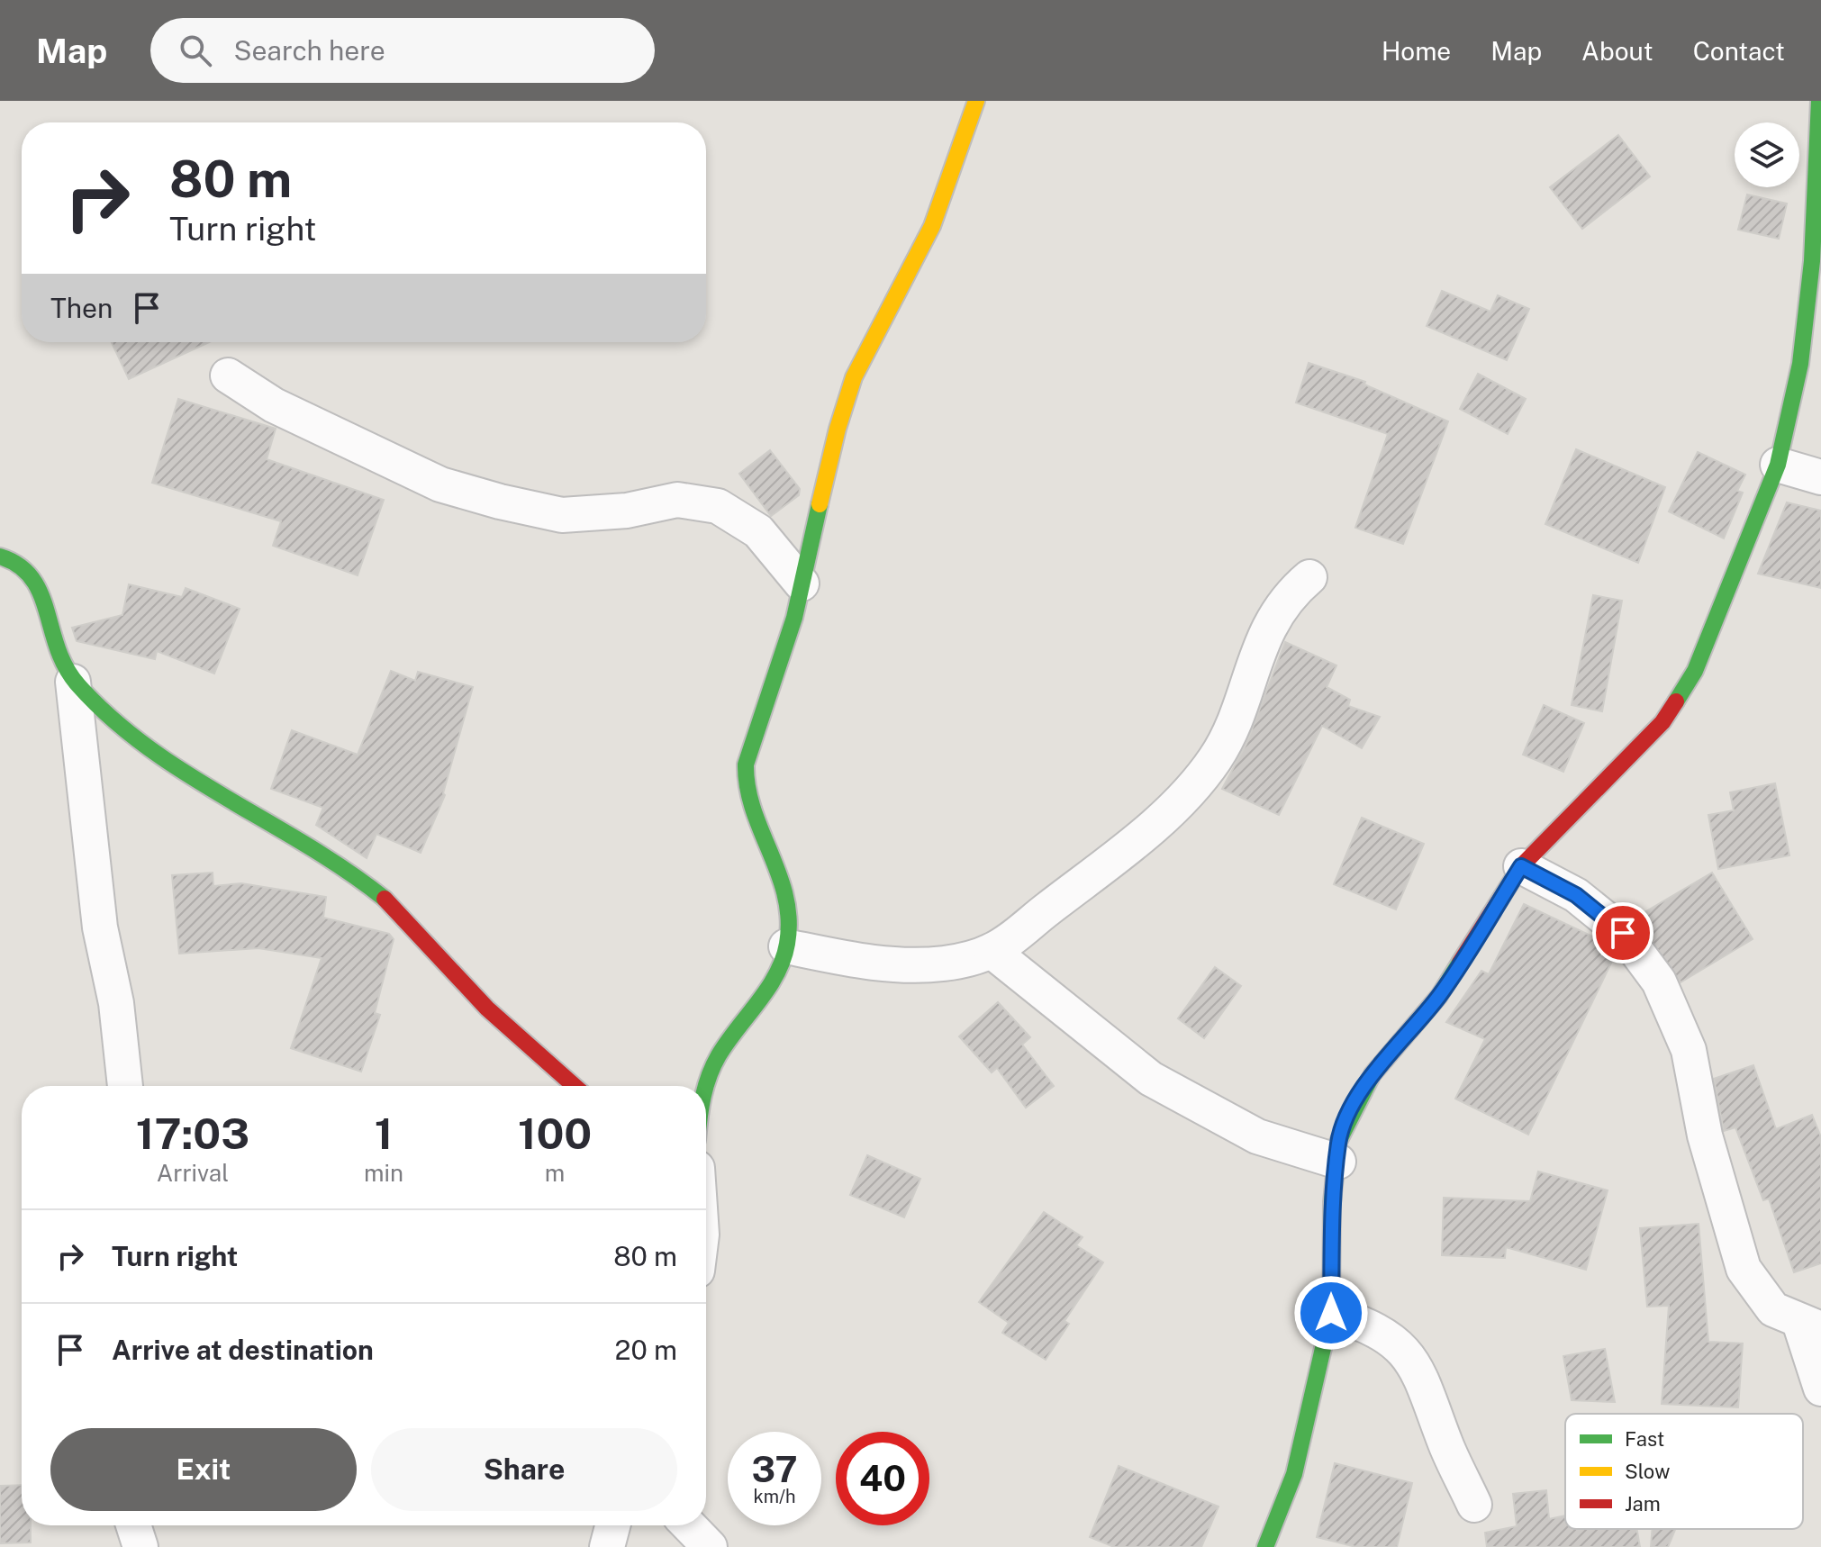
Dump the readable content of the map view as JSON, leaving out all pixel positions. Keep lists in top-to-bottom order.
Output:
{
  "legend": ["Fast", "Slow", "Jam"],
  "page": {
    "header": "Map",
    "search": "Search here",
    "nav": [
      "Home",
      "Map",
      "About",
      "Contact"
    ],
    "turn": ["80 m", "Turn right"],
    "then": "Then",
    "eta": [
      "17:03",
      "Arrival",
      "1",
      "min",
      "100",
      "m"
    ],
    "list": [
      {
        "name": "Turn right",
        "value": "80 m"
      },
      {
        "name": "Arrive at destination",
        "value": "20 m"
      }
    ],
    "buttons": ["Exit", "Share"],
    "speed": "37 km/h",
    "limit": "40"
  }
}
